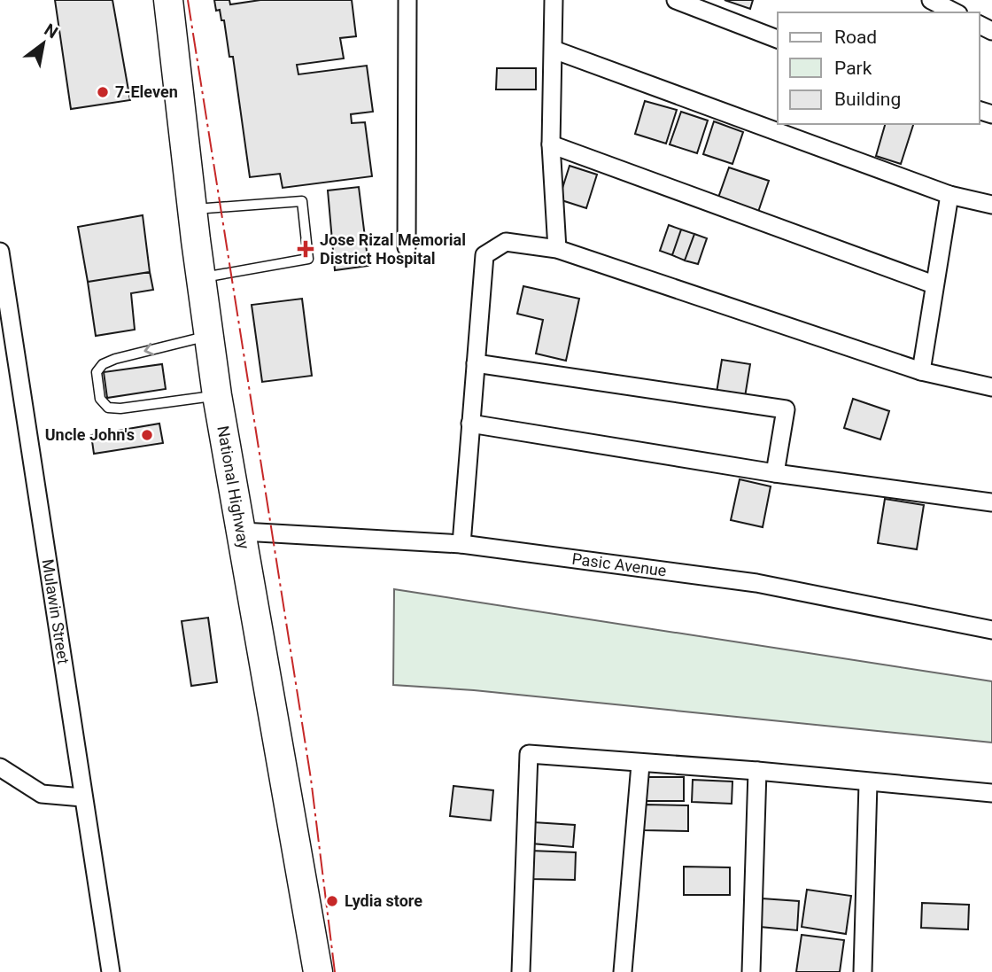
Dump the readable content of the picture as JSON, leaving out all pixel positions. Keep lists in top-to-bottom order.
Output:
{
  "streets": {
    "main road": ["National Highway"],
    "street": ["Pasic Avenue", "Mulawin Street"]
  },
  "crossings": [
    ["National Highway", "Pasic Avenue"]
  ],
  "places": {
    "other": ["7-Eleven", "Uncle John's", "Lydia store"],
    "health": ["Jose Rizal Memorial District Hospital"]
  },
  "legend": ["Road", "Park", "Building"],
  "north": "top right"
}
